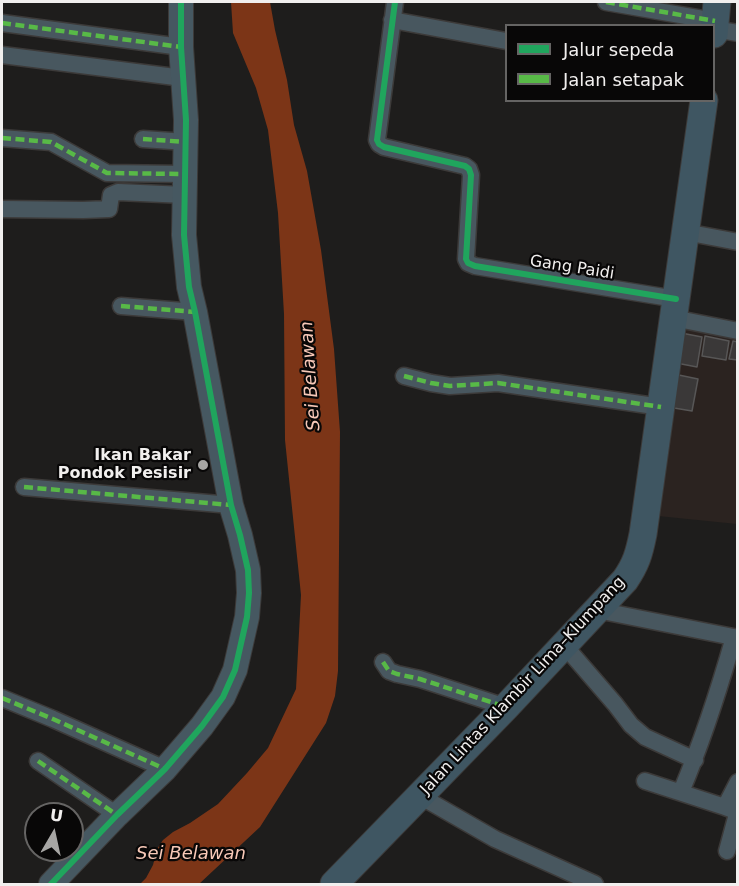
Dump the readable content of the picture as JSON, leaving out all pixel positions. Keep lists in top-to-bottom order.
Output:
{
  "streets": {
    "main road": ["Jalan Lintas Klambir Lima–Klumpang"],
    "street": ["Gang Paidi"]
  },
  "crossings": [
    ["Gang Paidi", "Jalan Lintas Klambir Lima–Klumpang"]
  ],
  "water": ["Sei Belawan"],
  "places": ["Ikan Bakar Pondok Pesisir"],
  "legend": ["Jalur sepeda", "Jalan setapak"],
  "north": "top"
}
